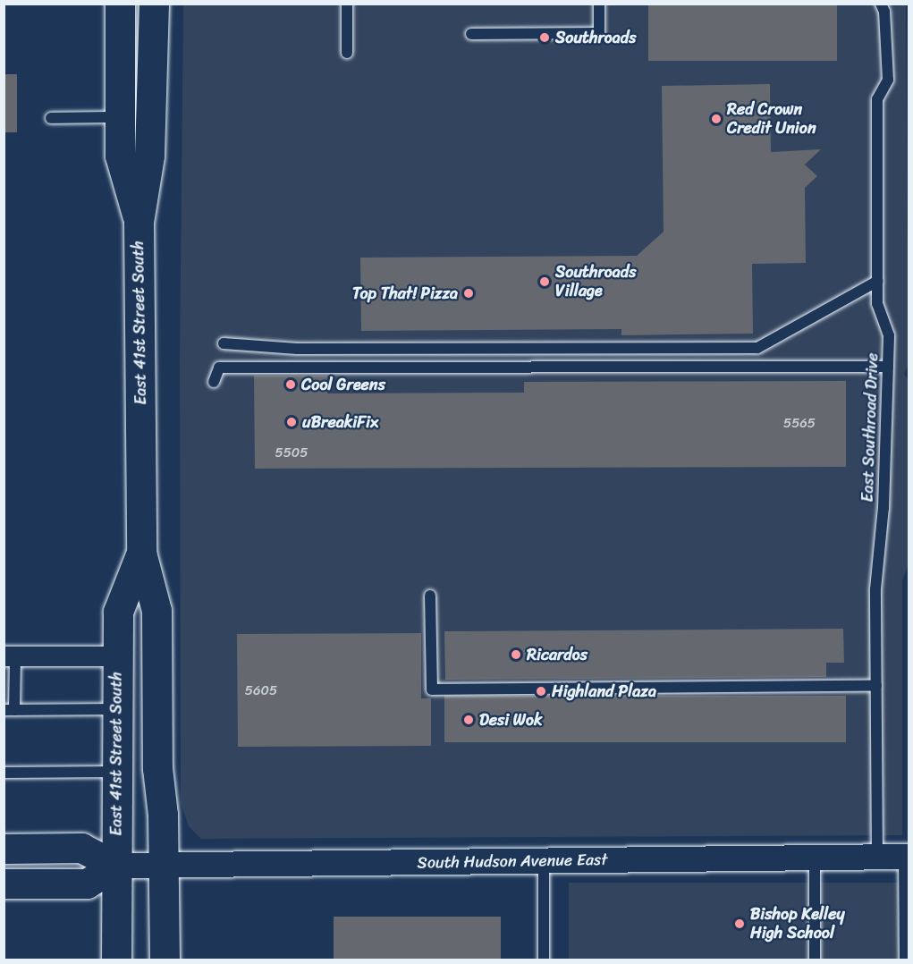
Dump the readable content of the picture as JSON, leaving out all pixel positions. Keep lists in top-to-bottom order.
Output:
{
  "streets": {
    "main road": ["East 41st Street South"],
    "street": ["South Hudson Avenue East"],
    "lane": ["East Southroad Drive"]
  },
  "crossings": [
    ["East 41st Street South", "South Hudson Avenue East"],
    ["East Southroad Drive", "South Hudson Avenue East"]
  ],
  "places": [
    "Southroads",
    "Red Crown Credit Union",
    "Southroads Village",
    "Top That! Pizza",
    "Cool Greens",
    "uBreakiFix",
    "Ricardos",
    "Highland Plaza",
    "Desi Wok",
    "Bishop Kelley High School"
  ],
  "house_numbers": ["5565", "5505", "5605"]
}
